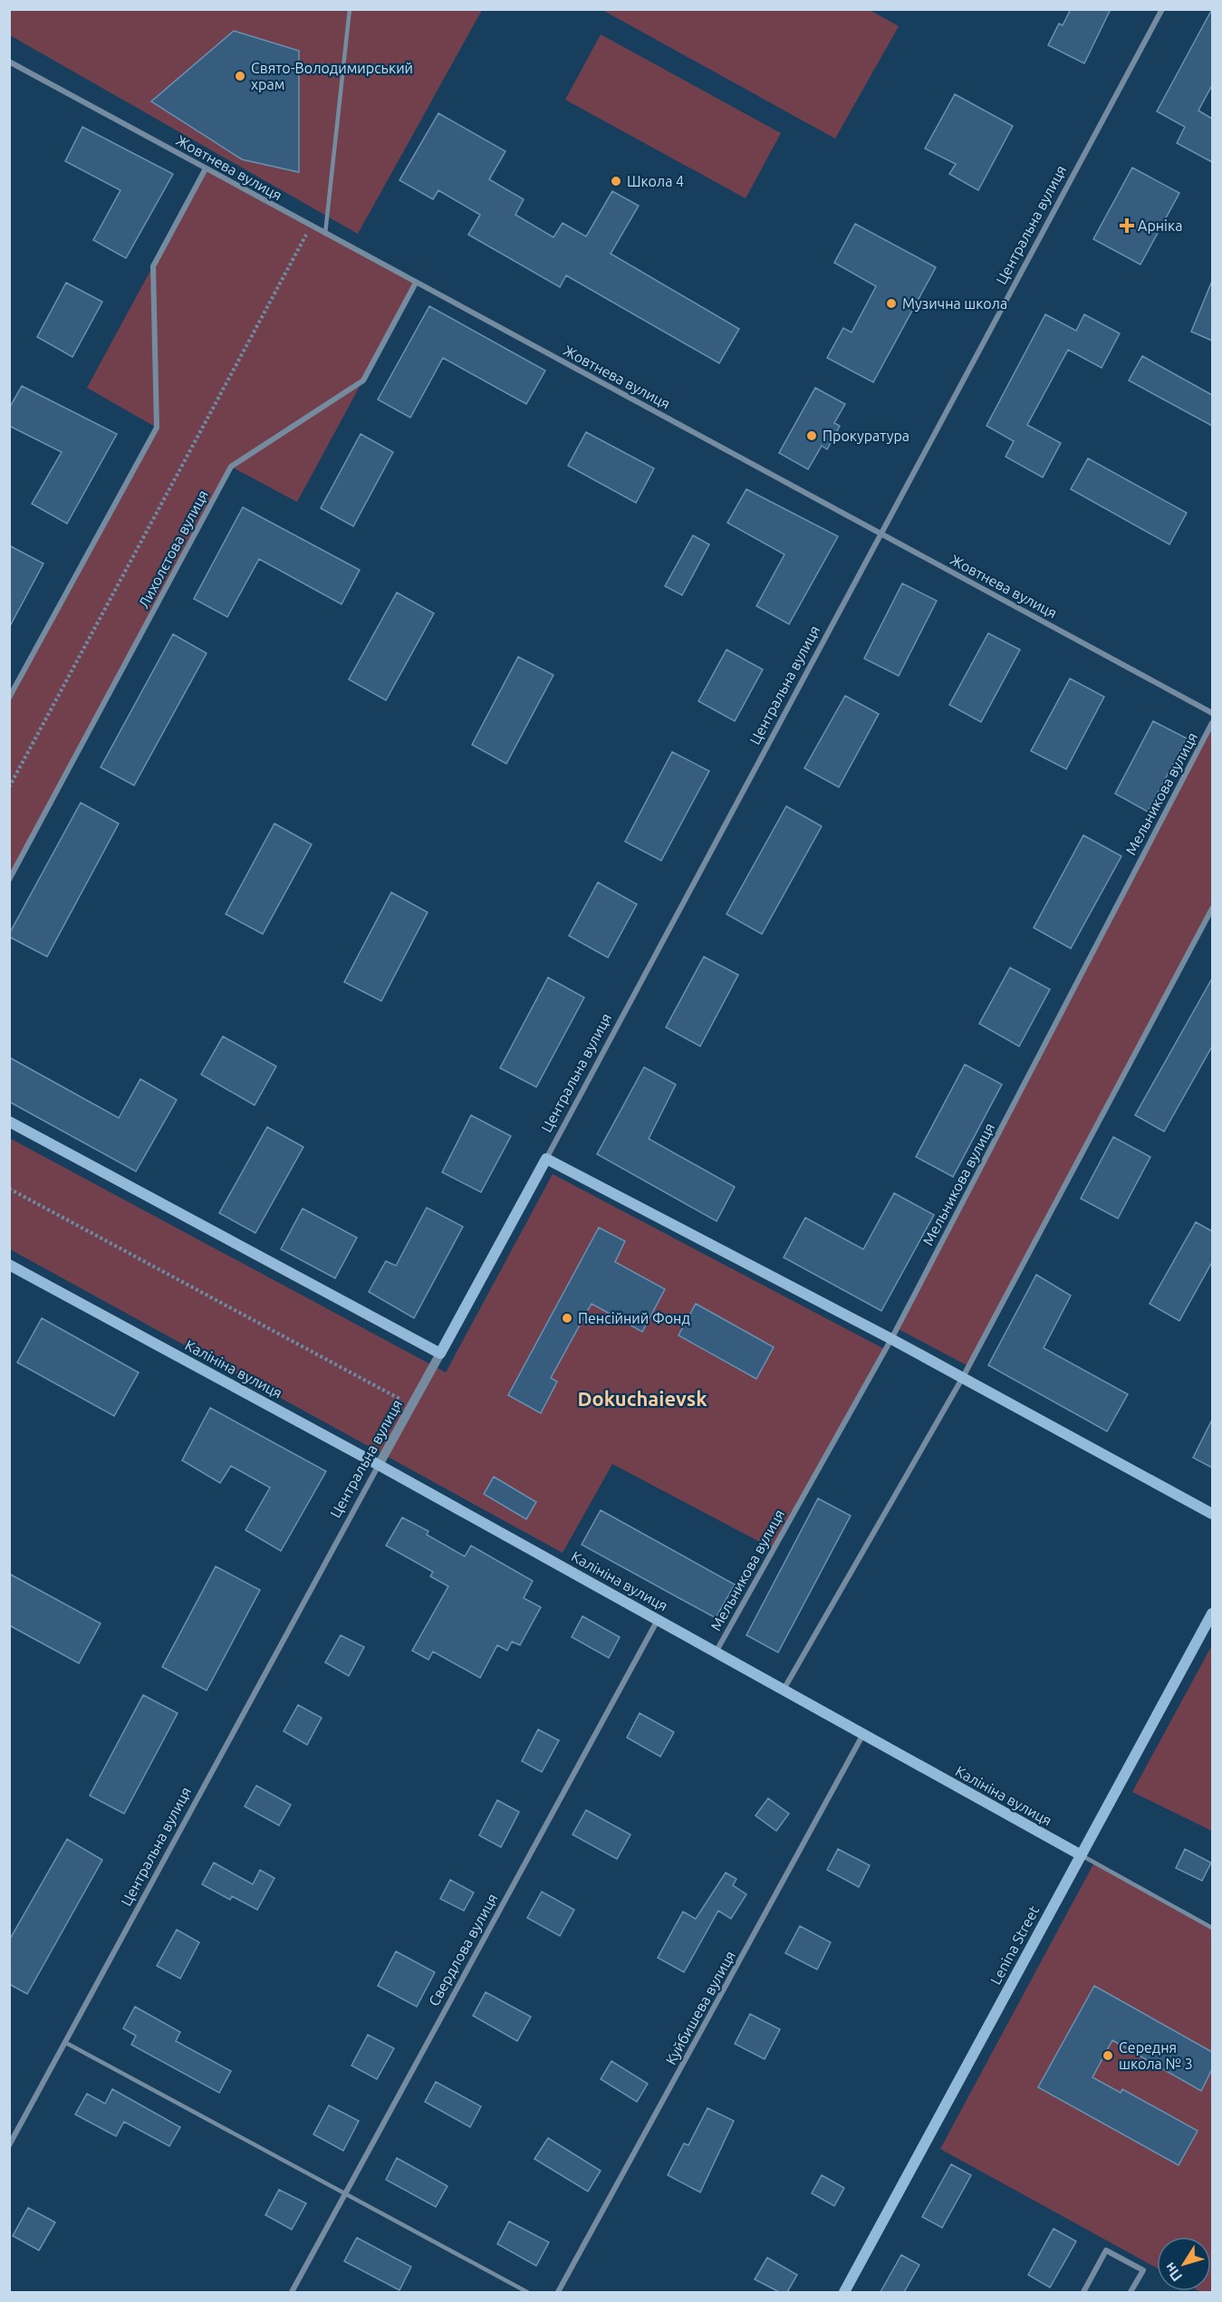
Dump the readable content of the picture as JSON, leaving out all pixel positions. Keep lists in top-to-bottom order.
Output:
{
  "streets": {
    "main road": ["Центральна вулиця", "Калініна вулиця", "Lenina Street"],
    "street": [
      "Жовтнева вулиця",
      "Лихолєтова вулиця",
      "Мельникова вулиця",
      "Свердлова вулиця",
      "Куйбишева вулиця"
    ]
  },
  "crossings": [
    ["Жовтнева вулиця", "Центральна вулиця"],
    ["Жовтнева вулиця", "Лихолєтова вулиця"],
    ["Центральна вулиця", "Калініна вулиця"],
    ["Мельникова вулиця", "Калініна вулиця"],
    ["Калініна вулиця", "Lenina Street"],
    ["Калініна вулиця", "Свердлова вулиця"],
    ["Калініна вулиця", "Куйбишева вулиця"]
  ],
  "districts": ["Dokuchaievsk"],
  "places": {
    "other": [
      "Свято-Володимирський храм",
      "Школа 4",
      "Музична школа",
      "Прокуратура",
      "Пенсійний Фонд",
      "Середня школа № 3"
    ],
    "health": ["Арніка"]
  },
  "north": "bottom left"
}
